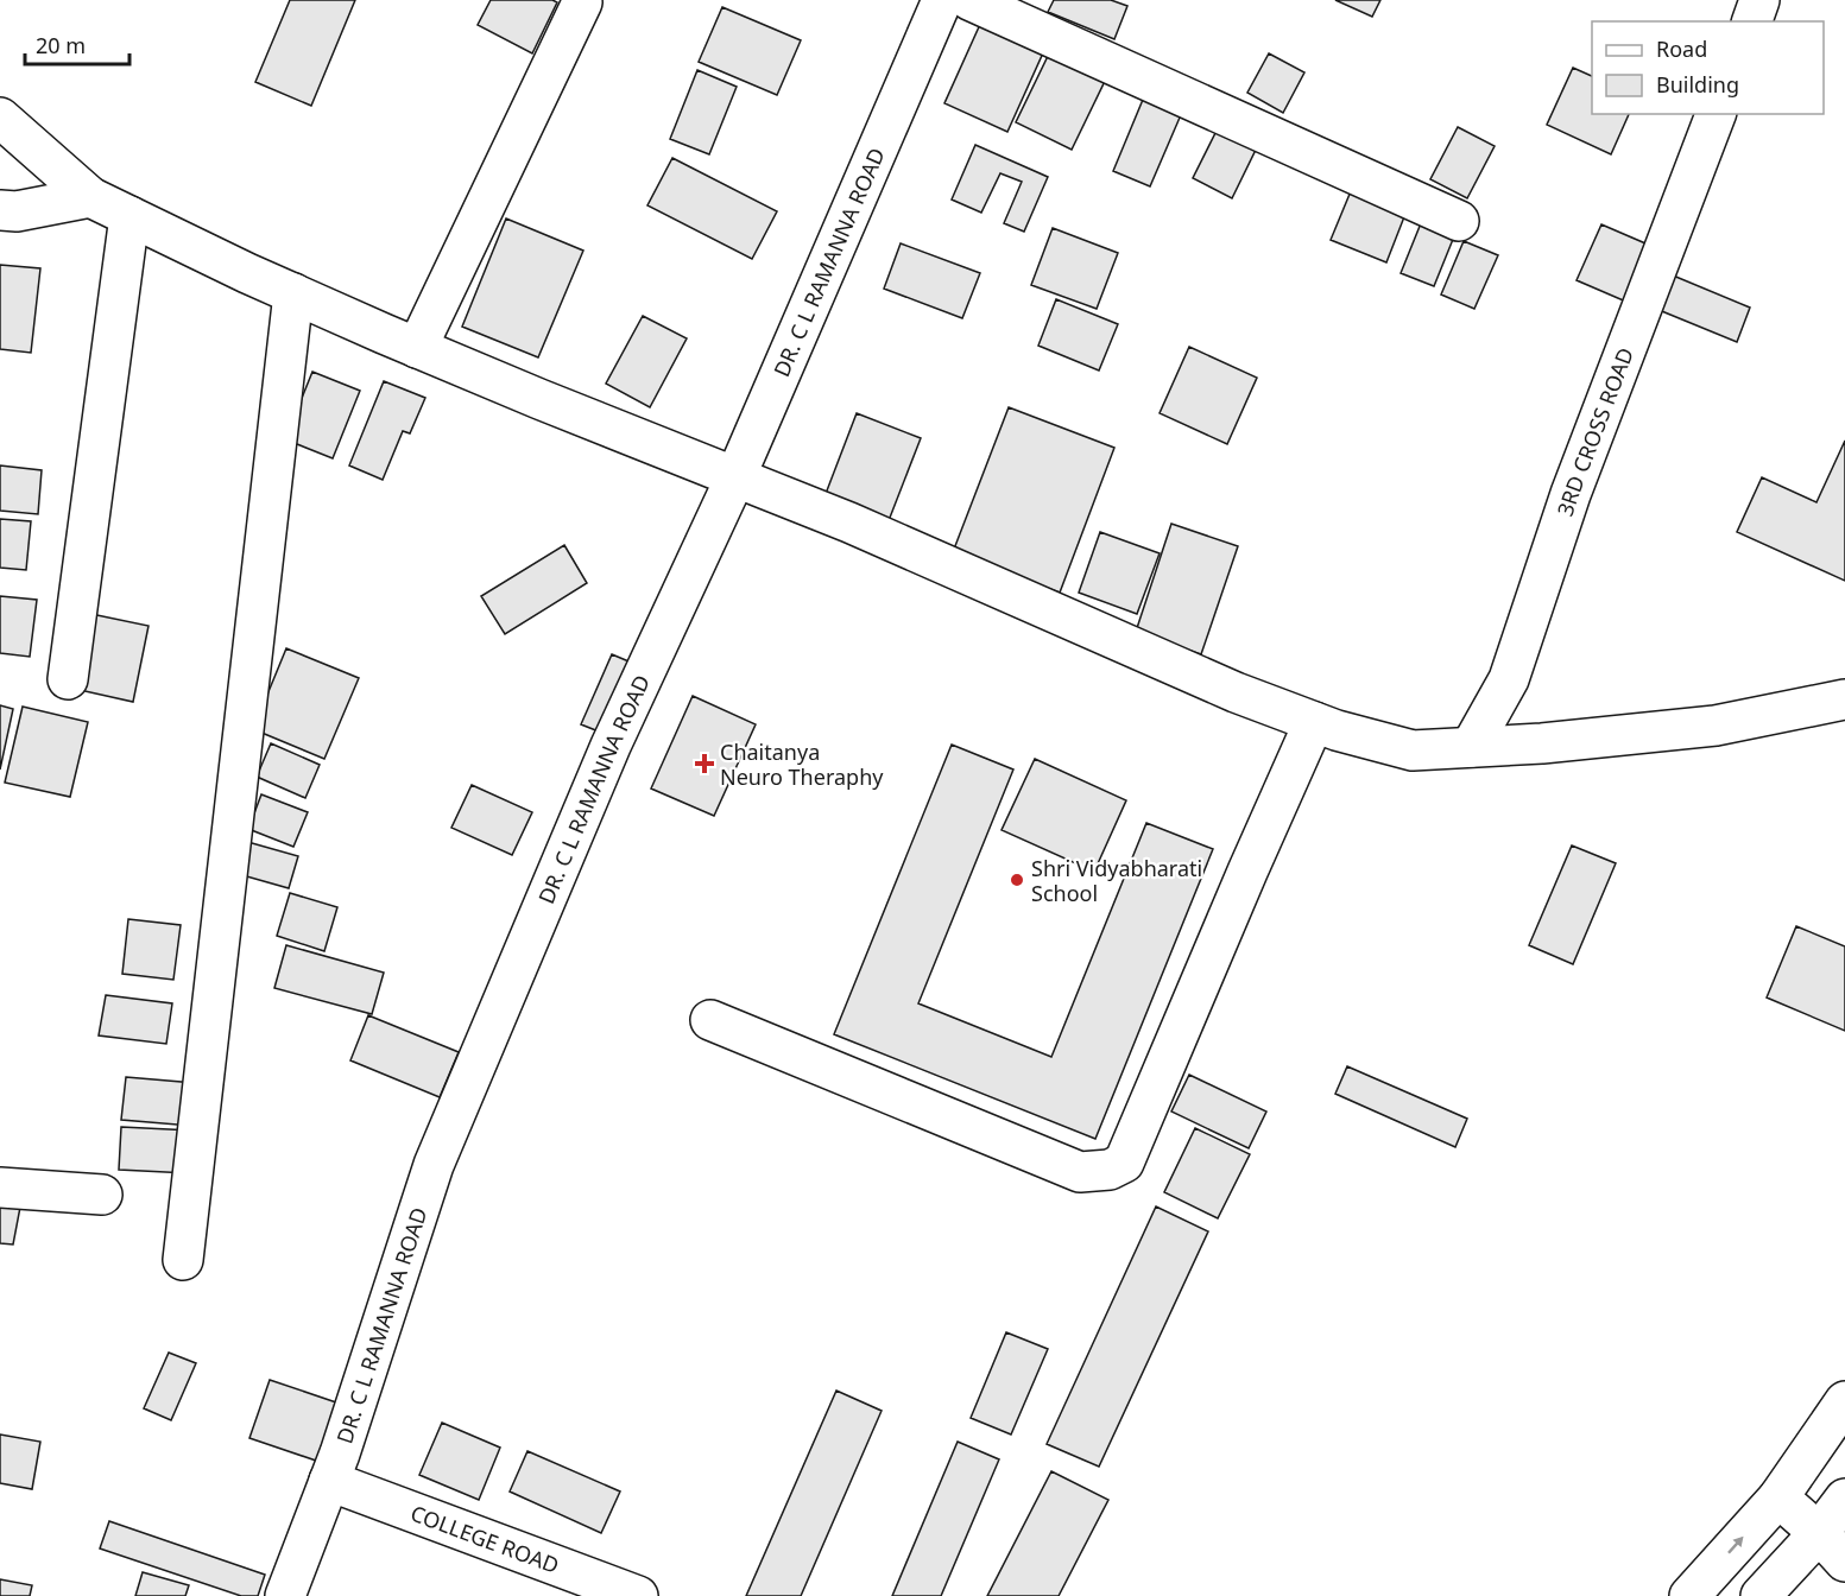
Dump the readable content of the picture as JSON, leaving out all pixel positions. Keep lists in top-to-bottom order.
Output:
{
  "streets": {
    "street": ["DR. C L RAMANNA ROAD", "3RD CROSS ROAD", "COLLEGE ROAD"]
  },
  "crossings": [
    ["DR. C L RAMANNA ROAD", "COLLEGE ROAD"]
  ],
  "places": {
    "health": ["Chaitanya Neuro Theraphy"],
    "other": ["Shri Vidyabharati School"]
  },
  "legend": ["Road", "Building"],
  "scale_bar": "20 m"
}
